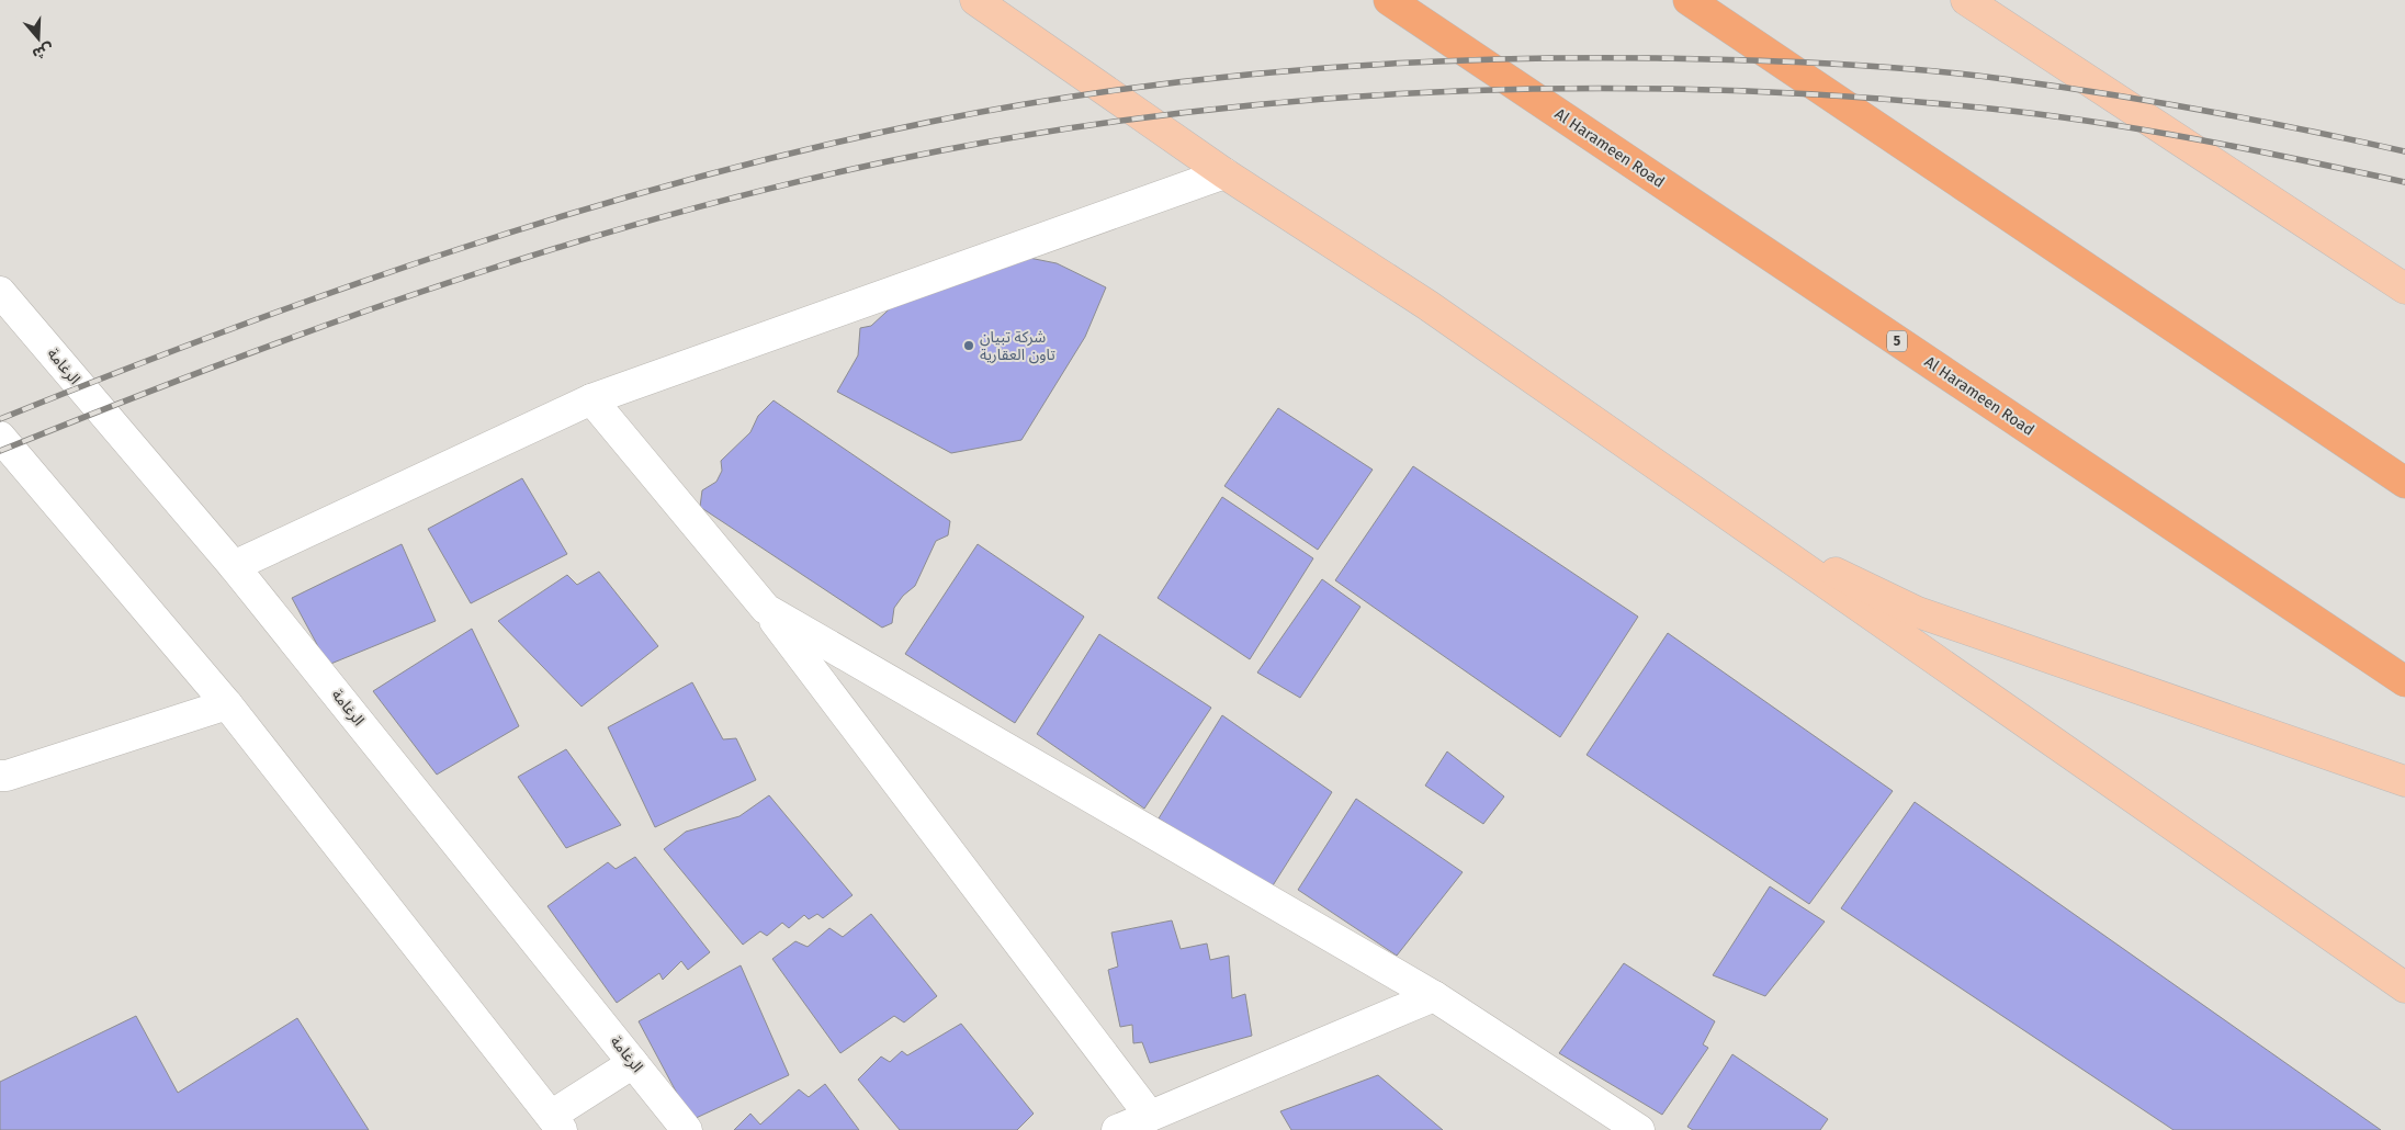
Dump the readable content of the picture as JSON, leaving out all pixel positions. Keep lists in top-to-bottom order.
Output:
{
  "streets": {
    "highway": ["Al Harameen Road", "5"],
    "street": ["الرغامة"]
  },
  "places": ["شركة تبيان تاون العقارية"],
  "north": "bottom"
}
